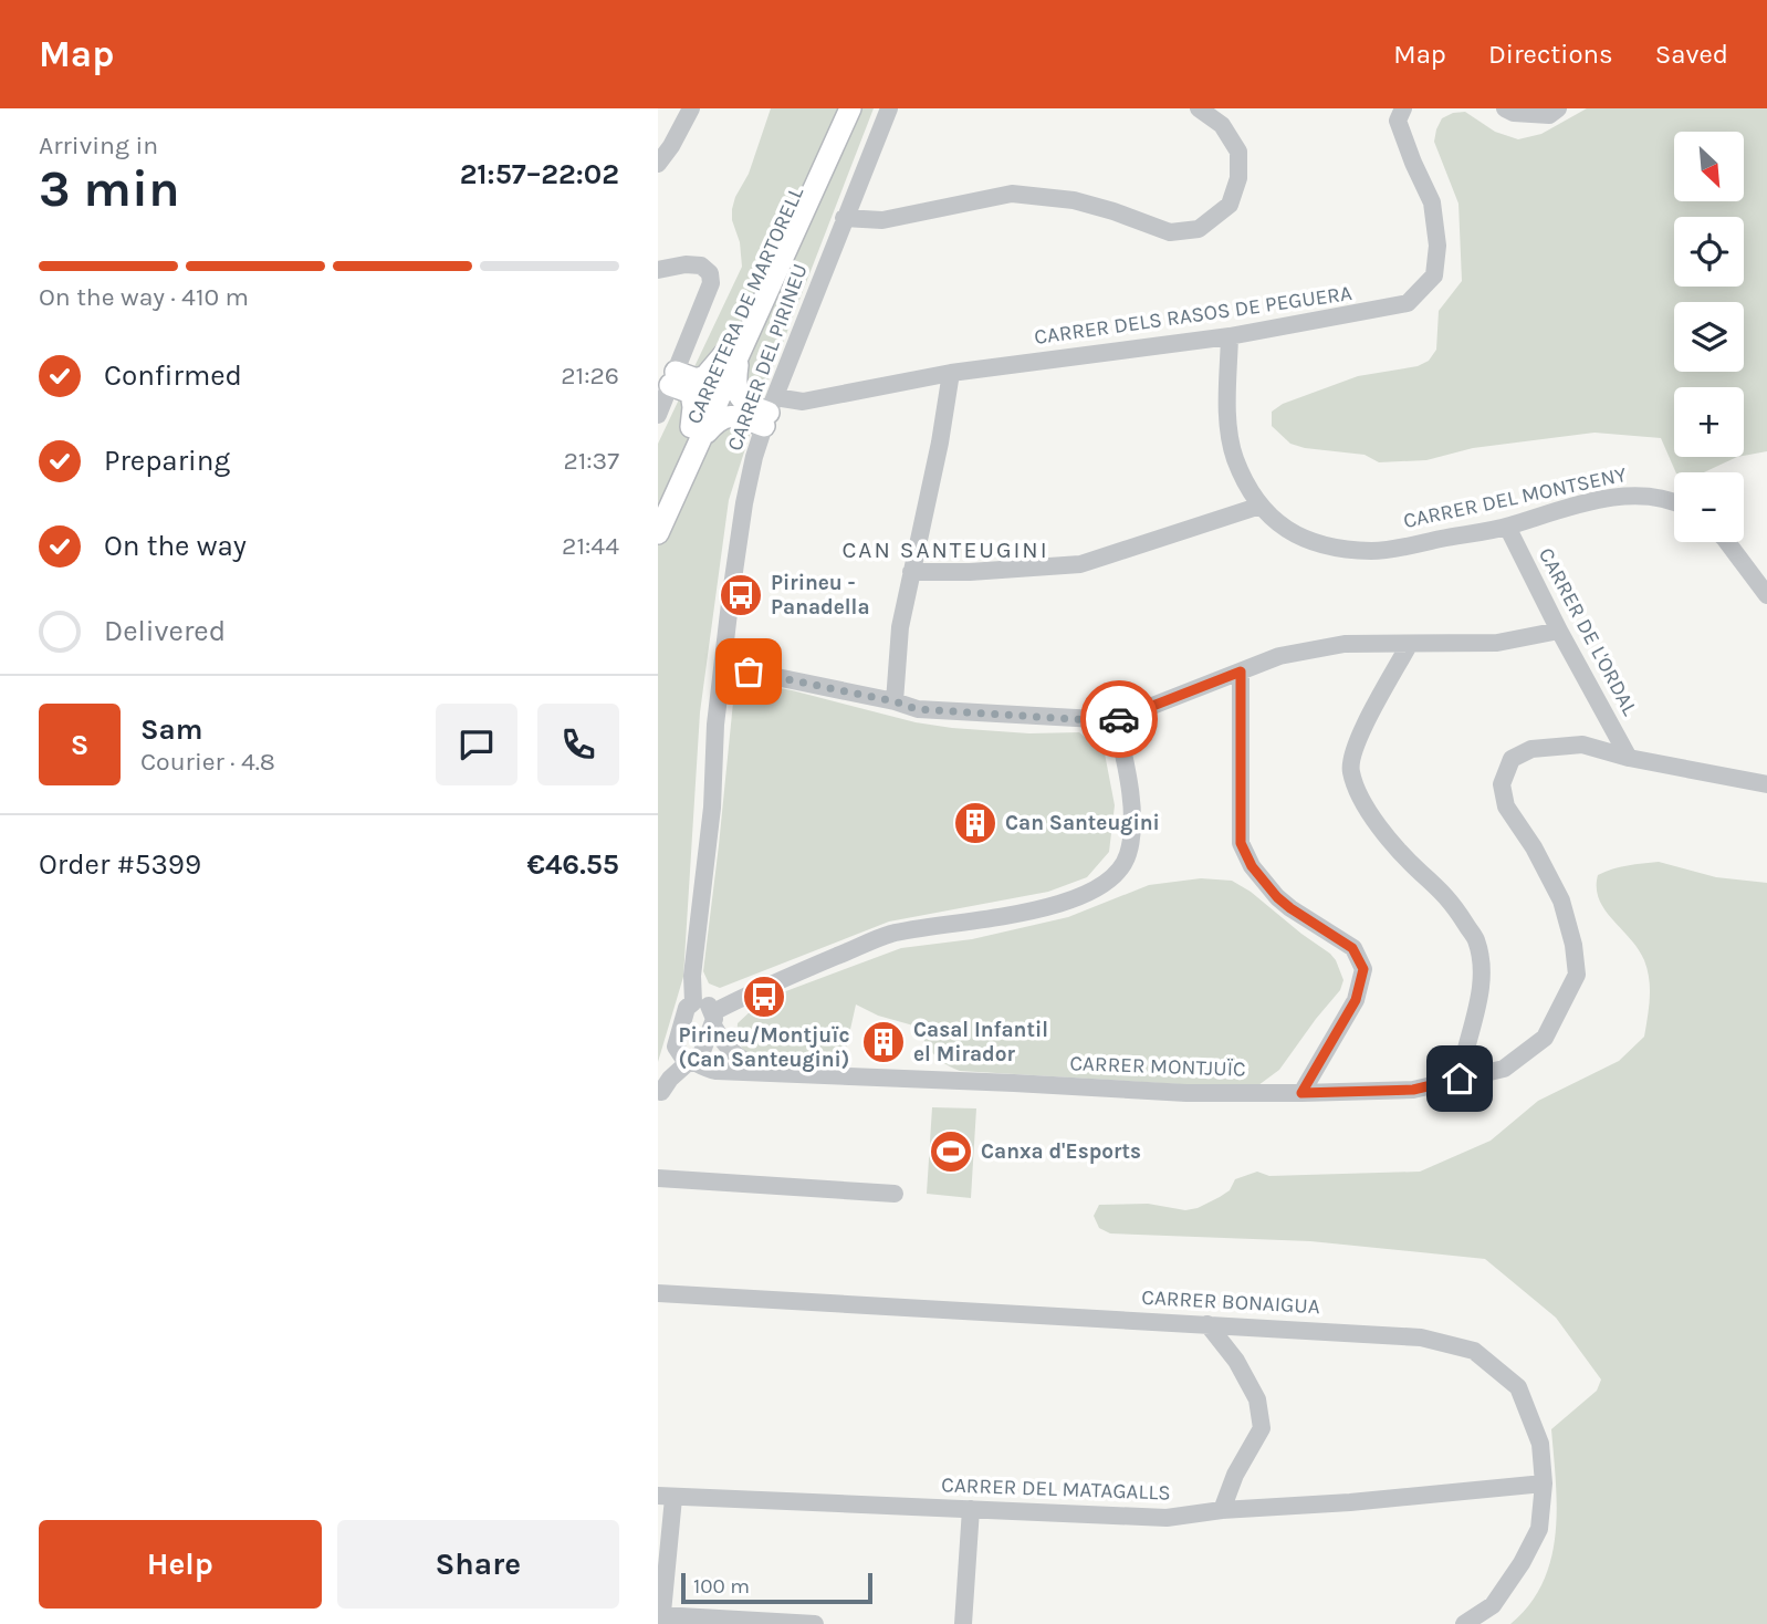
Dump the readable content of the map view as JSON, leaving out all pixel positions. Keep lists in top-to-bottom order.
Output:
{
  "streets": {
    "main road": ["CARRETERA DE MARTORELL"],
    "street": [
      "CARRER DELS RASOS DE PEGUERA",
      "CARRER DEL PIRINEU",
      "CARRER DEL MONTSENY",
      "CARRER DE L'ORDAL",
      "CARRER MONTJUÏC",
      "CARRER BONAIGUA",
      "CARRER DEL MATAGALLS"
    ]
  },
  "crossings": [
    ["CARRER DELS RASOS DE PEGUERA", "CARRER DEL PIRINEU"],
    ["CARRER DELS RASOS DE PEGUERA", "CARRER DEL MONTSENY"],
    ["CARRER DEL PIRINEU", "CARRER MONTJUÏC"],
    ["CARRER DEL MONTSENY", "CARRER DE L'ORDAL"],
    ["CARRER DE L'ORDAL", "CARRER MONTJUÏC"],
    ["CARRER BONAIGUA", "CARRER DEL MATAGALLS"]
  ],
  "districts": ["CAN SANTEUGINI"],
  "places": {
    "bus stop": ["Pirineu - Panadella", "Pirineu/Montjuïc (Can Santeugini)"],
    "building": ["Can Santeugini", "Casal Infantil el Mirador"],
    "sports": ["Canxa d'Esports"]
  },
  "scale_bar": "100 m",
  "north": "bottom right",
  "page": {
    "header": "Map",
    "nav": ["Map", "Directions", "Saved"],
    "heading": ["3 min", "Arriving in", "21:57–22:02"],
    "panel": [
      "Sam",
      "Courier · 4.8",
      "Order #5399",
      "€46.55"
    ],
    "map_buttons": ["+", "−"],
    "bar": "On the way · 410 m",
    "list": [
      ["Confirmed", "21:26"],
      ["Preparing", "21:37"],
      ["On the way", "21:44"],
      "Delivered"
    ],
    "round": "S",
    "buttons": ["Help", "Share"],
    "scale": "100 m"
  }
}
